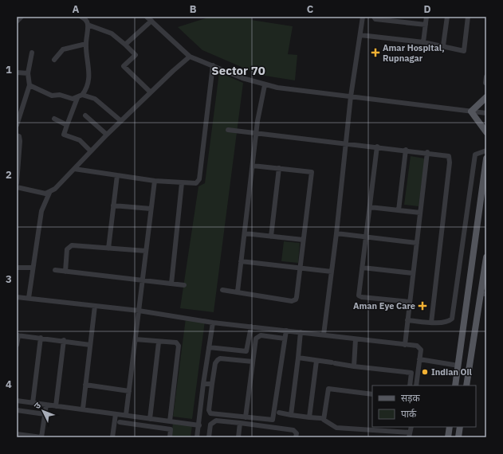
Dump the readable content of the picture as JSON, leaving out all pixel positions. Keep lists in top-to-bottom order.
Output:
{
  "districts": ["Sector 70"],
  "places": {
    "health": ["Amar Hospital, Rupnagar", "Aman Eye Care"],
    "other": ["Indian Oil"]
  },
  "legend": ["सड़क", "पार्क"],
  "north": "top left",
  "grid": {
    "columns": [
      "A",
      "B",
      "C",
      "D"
    ],
    "rows": [
      "1",
      "2",
      "3",
      "4"
    ]
  }
}
